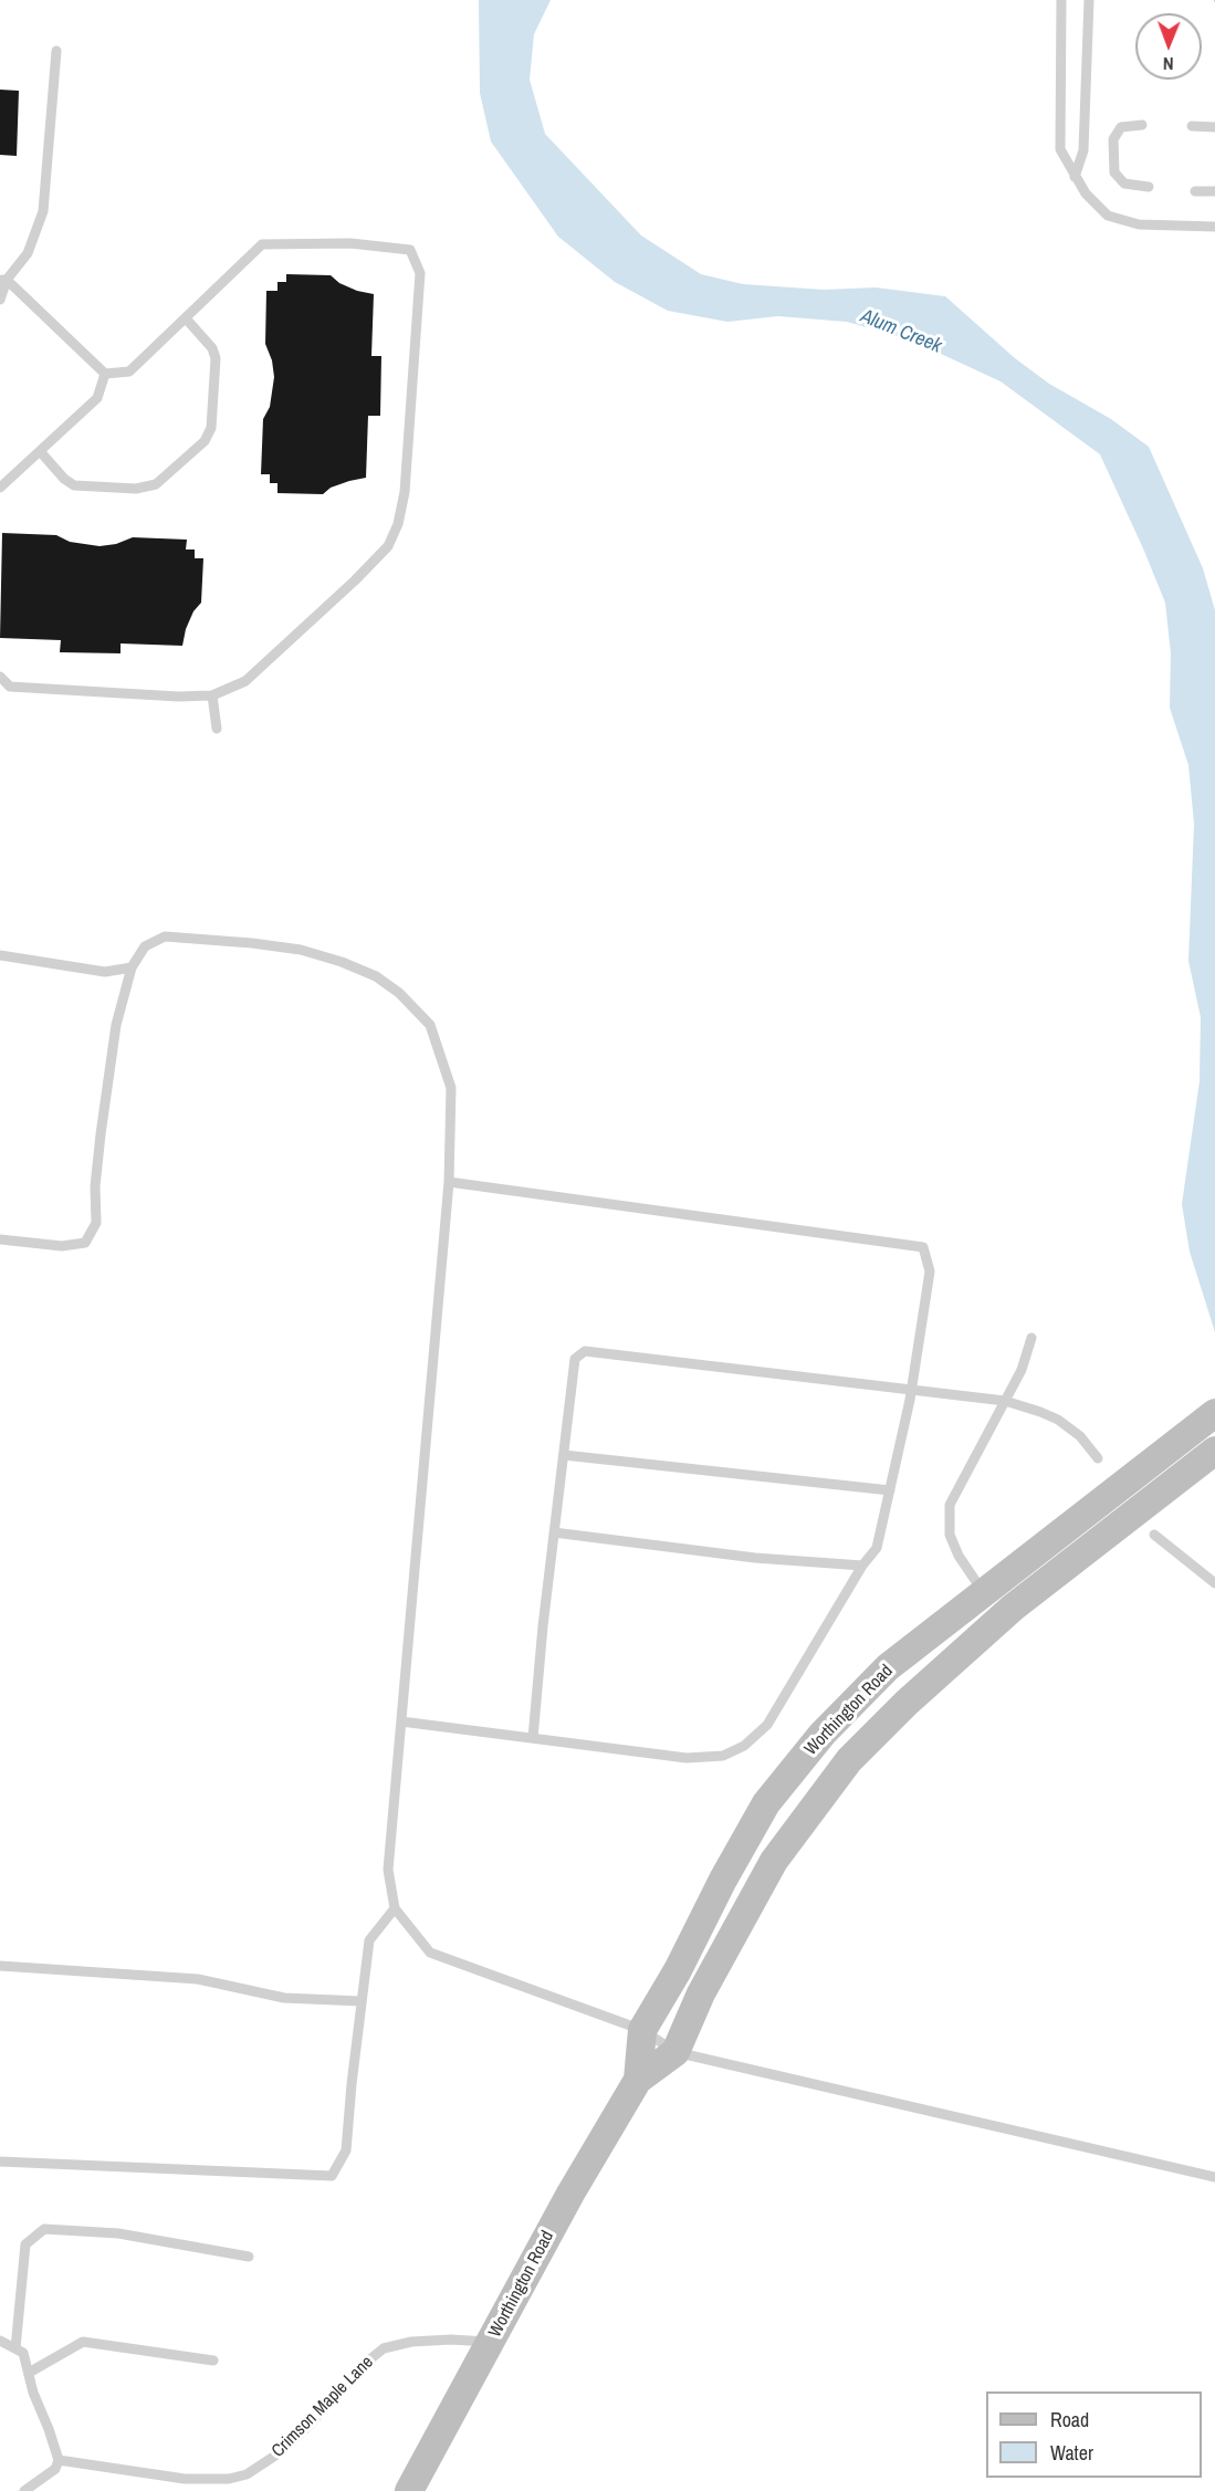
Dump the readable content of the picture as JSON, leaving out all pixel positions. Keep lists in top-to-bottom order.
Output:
{
  "streets": {
    "main road": ["Worthington Road"],
    "lane": ["Crimson Maple Lane"]
  },
  "crossings": [
    ["Worthington Road", "Crimson Maple Lane"]
  ],
  "water": ["Alum Creek"],
  "legend": ["Road", "Water"],
  "north": "bottom"
}
